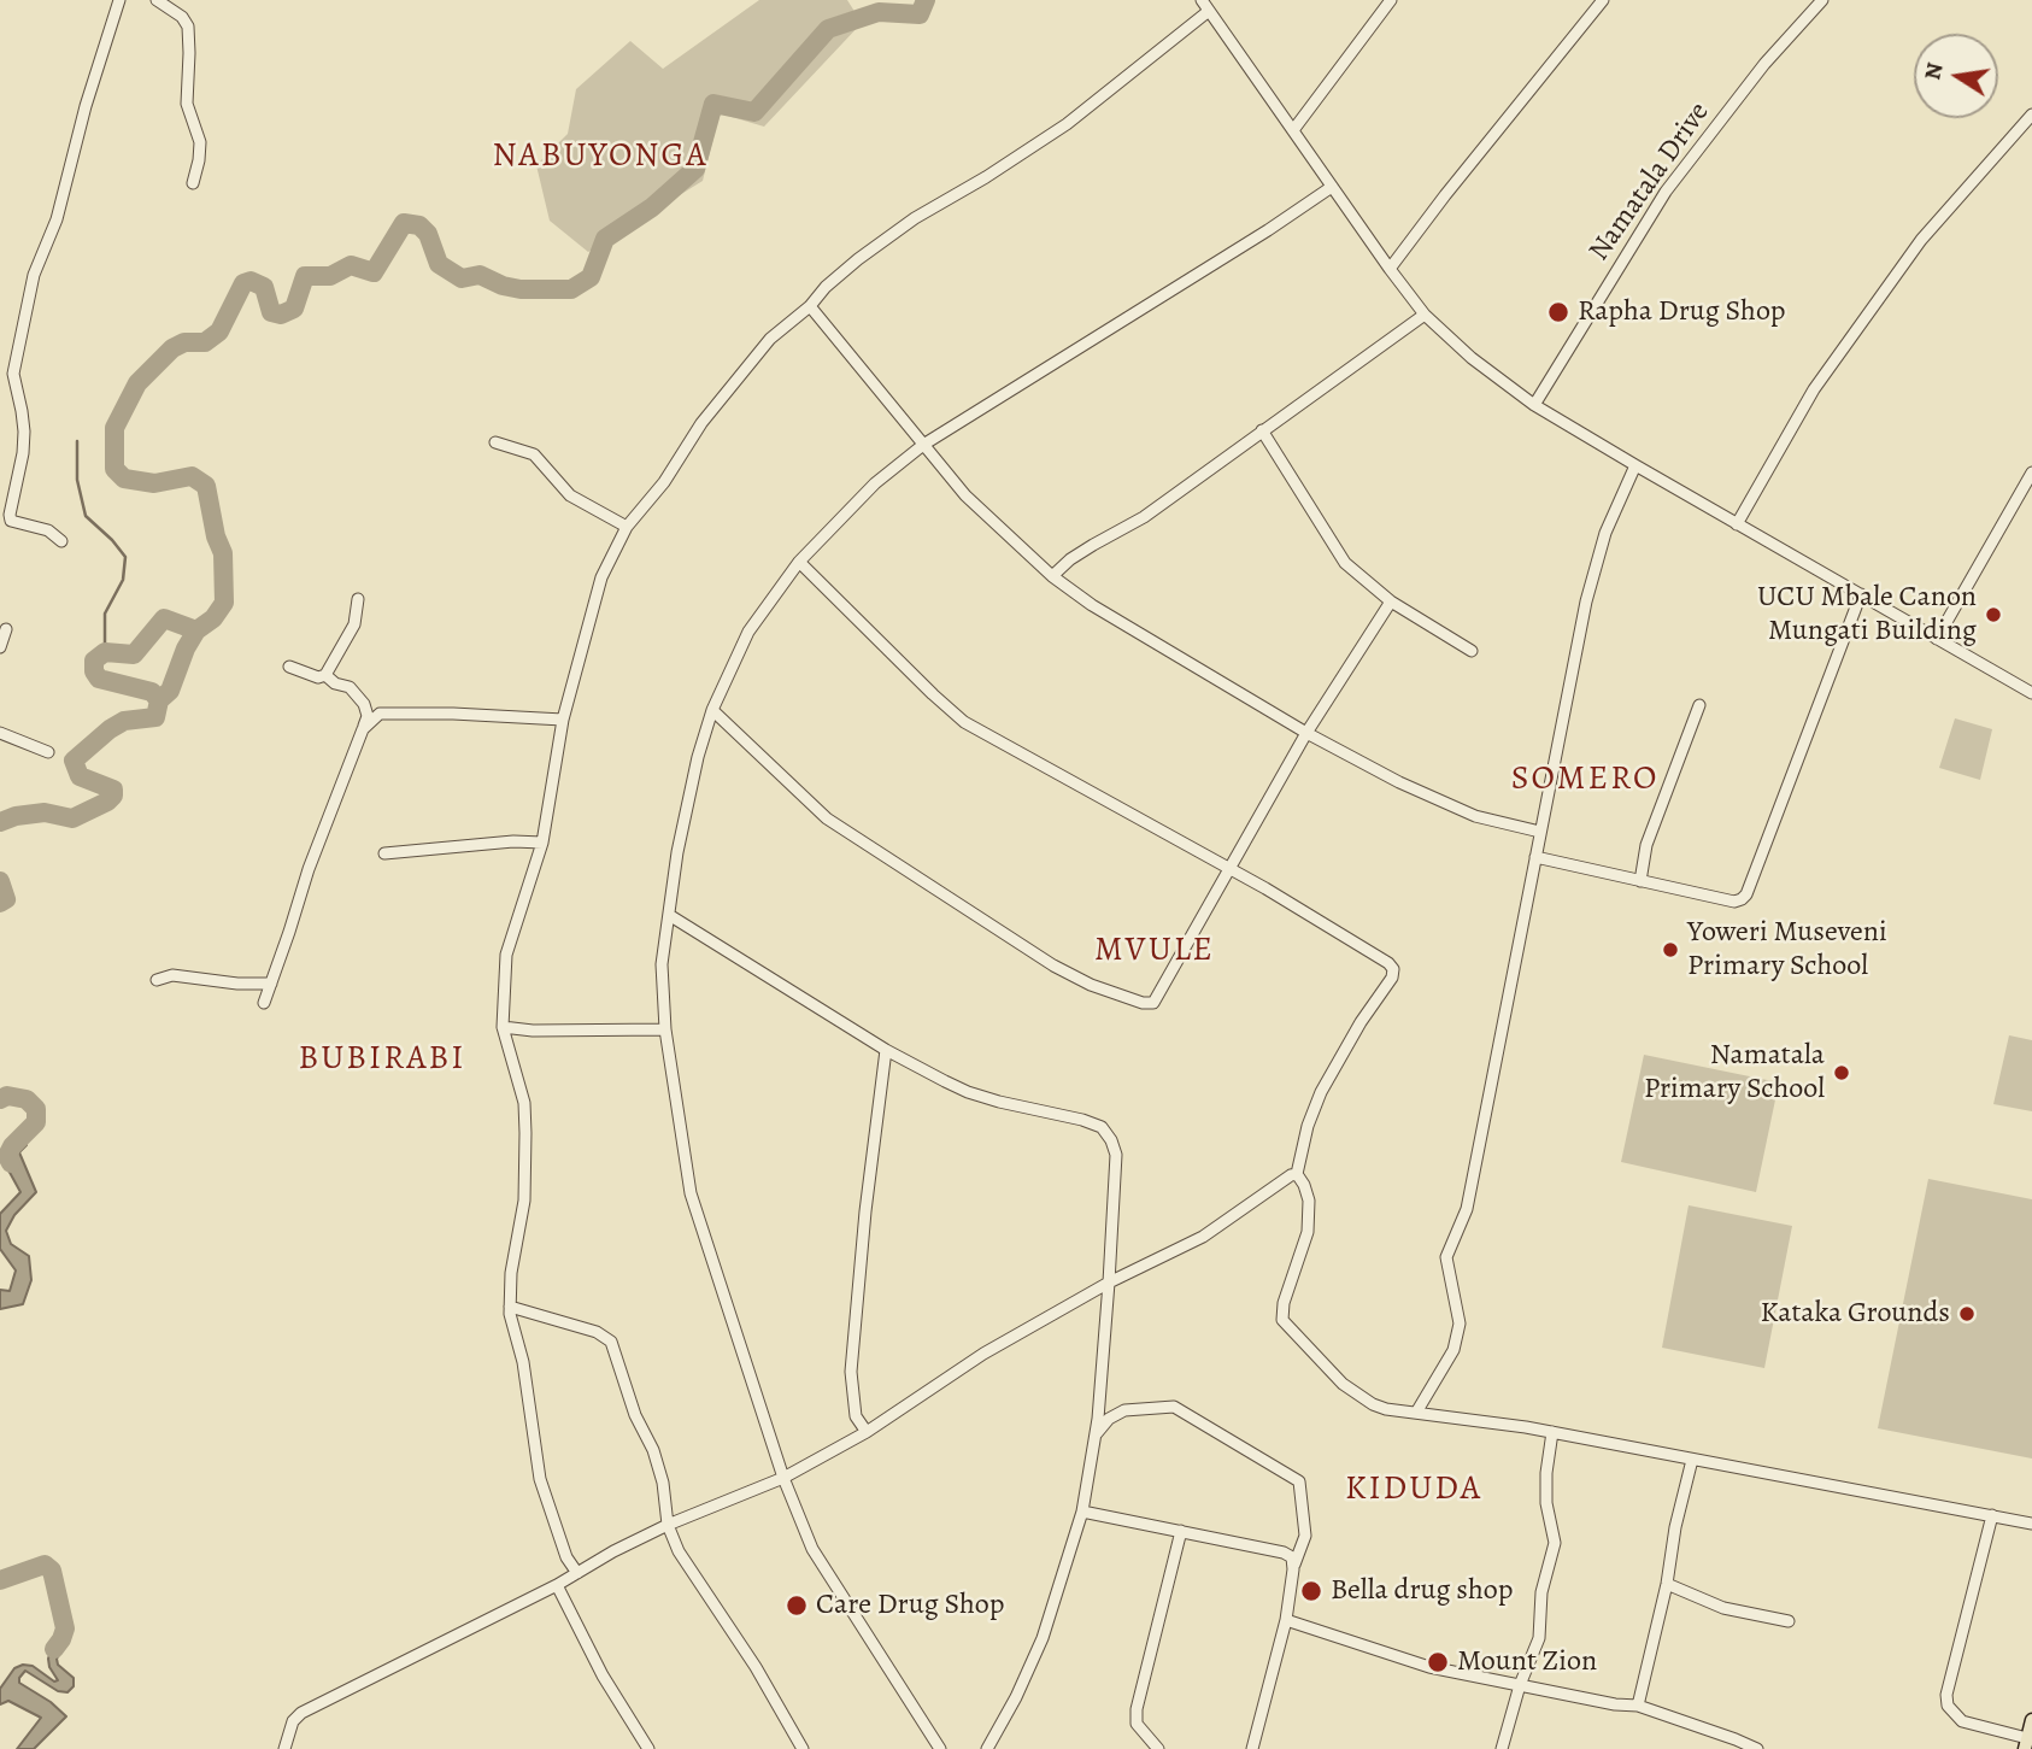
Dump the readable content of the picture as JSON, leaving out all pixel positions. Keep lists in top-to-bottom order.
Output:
{
  "streets": {
    "street": ["Namatala Drive"]
  },
  "districts": [
    "NABUYONGA",
    "SOMERO",
    "MVULE",
    "BUBIRABI",
    "KIDUDA"
  ],
  "places": [
    "Rapha Drug Shop",
    "UCU Mbale Canon Mungati Building",
    "Yoweri Museveni Primary School",
    "Namatala Primary School",
    "Kataka Grounds",
    "Bella drug shop",
    "Care Drug Shop",
    "Mount Zion"
  ],
  "north": "left"
}
